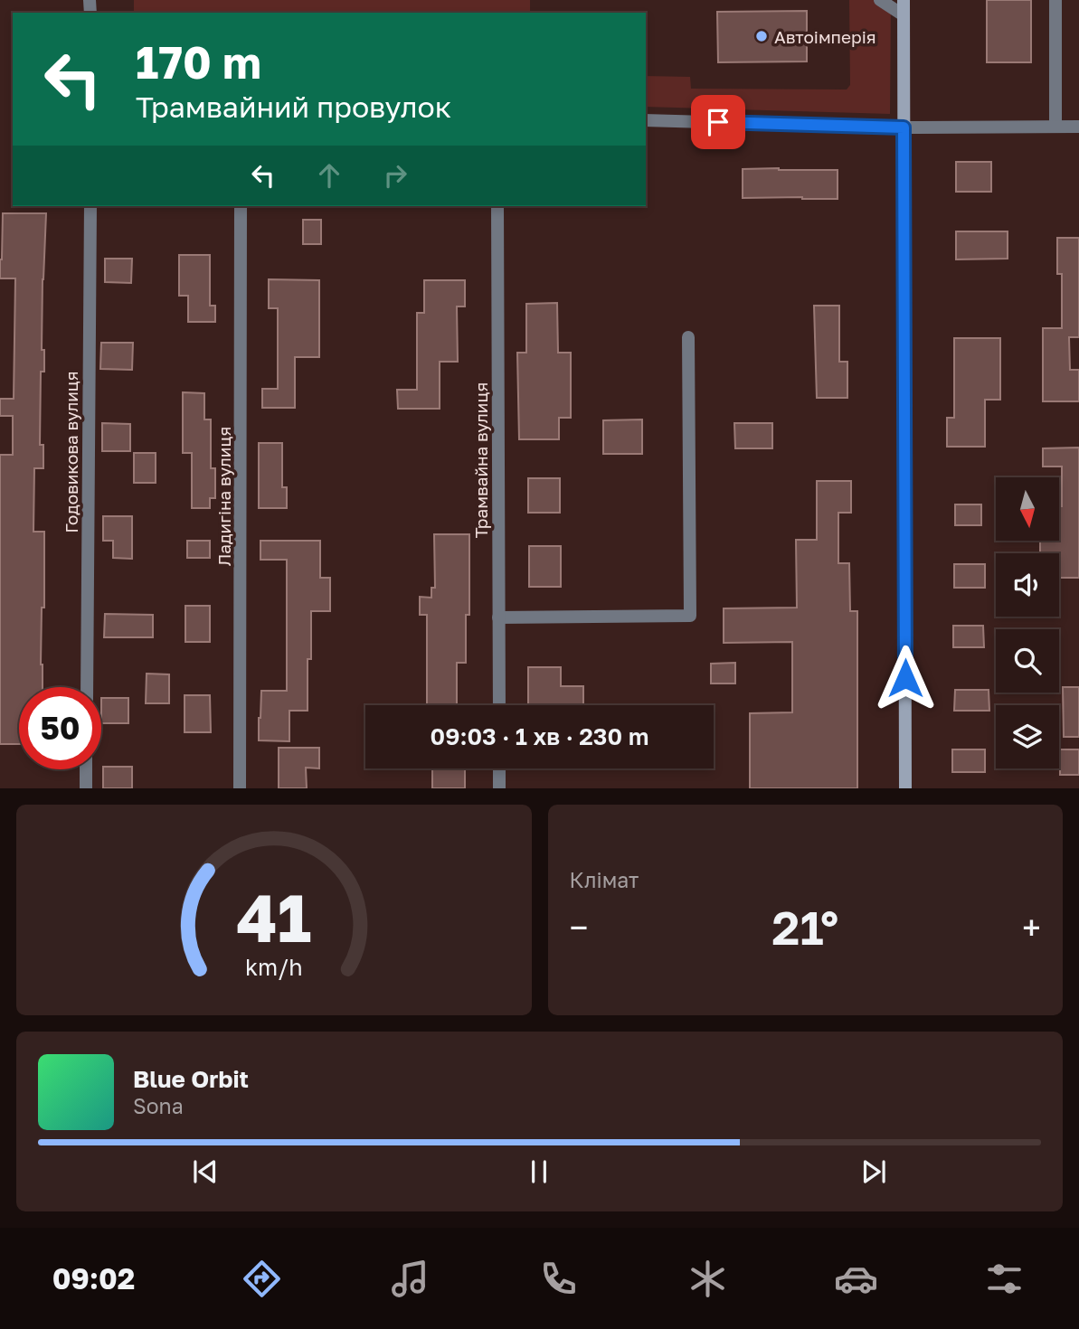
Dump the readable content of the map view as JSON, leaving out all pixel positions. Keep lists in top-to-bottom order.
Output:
{
  "streets": {
    "street": ["Годовикова вулиця", "Трамвайна вулиця", "Ладигіна вулиця"]
  },
  "places": ["Автоімперія"],
  "north": "bottom",
  "page": {
    "turn": ["170 m", "Трамвайний провулок"],
    "limit": "50",
    "trip": "09:03 · 1 хв · 230 m",
    "tile": "Клімат",
    "heat": ["−", "21°", "+"],
    "song": ["Blue Orbit", "Sona"],
    "tabs": "09:02",
    "gauge": ["41", "km/h"]
  }
}
